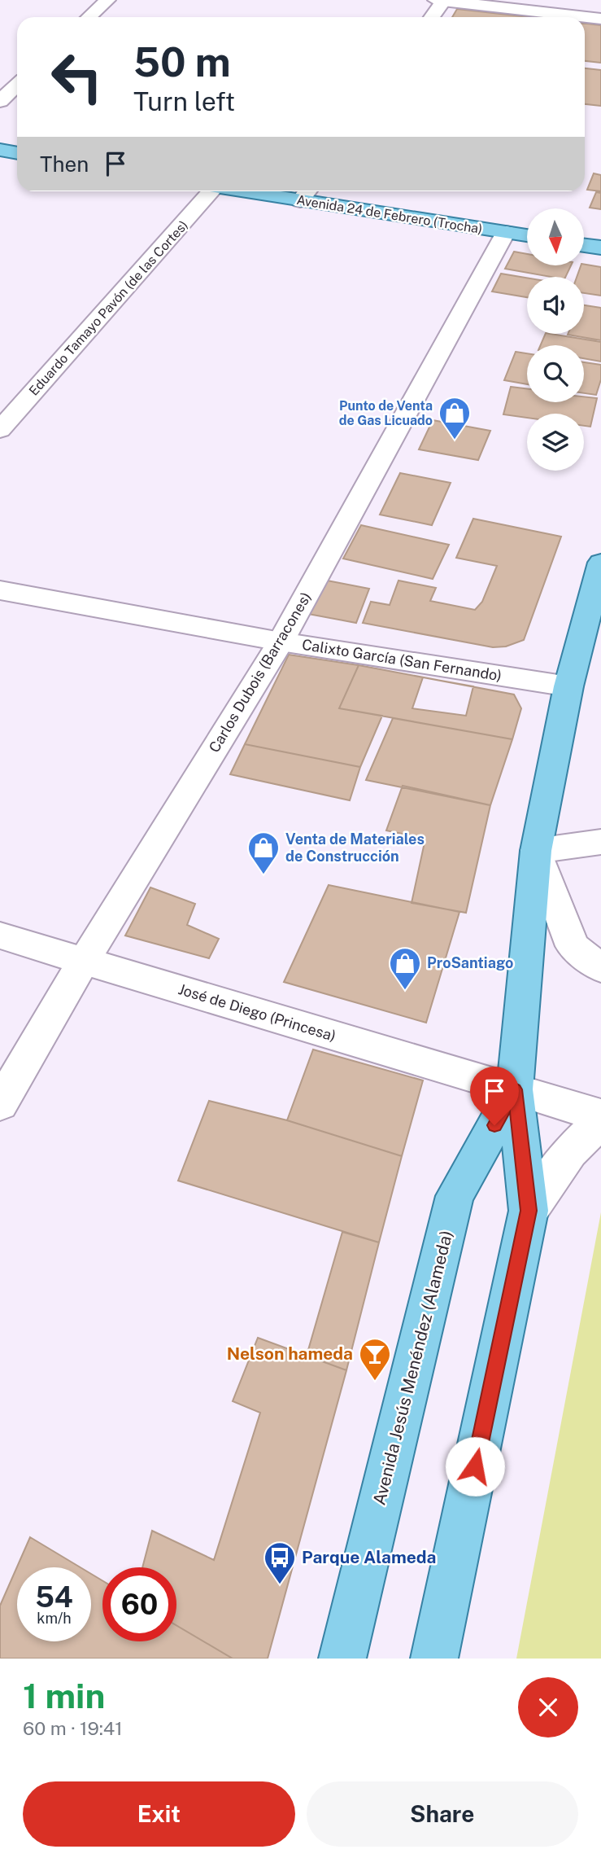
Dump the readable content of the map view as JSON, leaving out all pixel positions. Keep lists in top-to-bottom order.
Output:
{
  "streets": {
    "main road": ["Avenida 24 de Febrero (Trocha)", "Avenida Jesús Menéndez (Alameda)"],
    "street": [
      "Eduardo Tamayo Pavón (de las Cortes)",
      "Calixto García (San Fernando)",
      "Carlos Dubois (Barracones)",
      "José de Diego (Princesa)"
    ]
  },
  "crossings": [
    ["Avenida 24 de Febrero (Trocha)", "Carlos Dubois (Barracones)"],
    ["Calixto García (San Fernando)", "Carlos Dubois (Barracones)"],
    ["Calixto García (San Fernando)", "Avenida Jesús Menéndez (Alameda)"],
    ["Carlos Dubois (Barracones)", "José de Diego (Princesa)"],
    ["José de Diego (Princesa)", "Avenida Jesús Menéndez (Alameda)"]
  ],
  "places": {
    "shop": ["Punto de Venta de Gas Licuado", "Venta de Materiales de Construcción", "ProSantiago"],
    "bar": ["Nelson hameda"],
    "bus stop": ["Parque Alameda"]
  },
  "north": "bottom",
  "page": {
    "turn": ["50 m", "Turn left"],
    "then": "Then",
    "speed": "54 km/h",
    "limit": "60",
    "heading": ["1 min", "60 m · 19:41"],
    "buttons": ["Exit", "Share"]
  }
}
